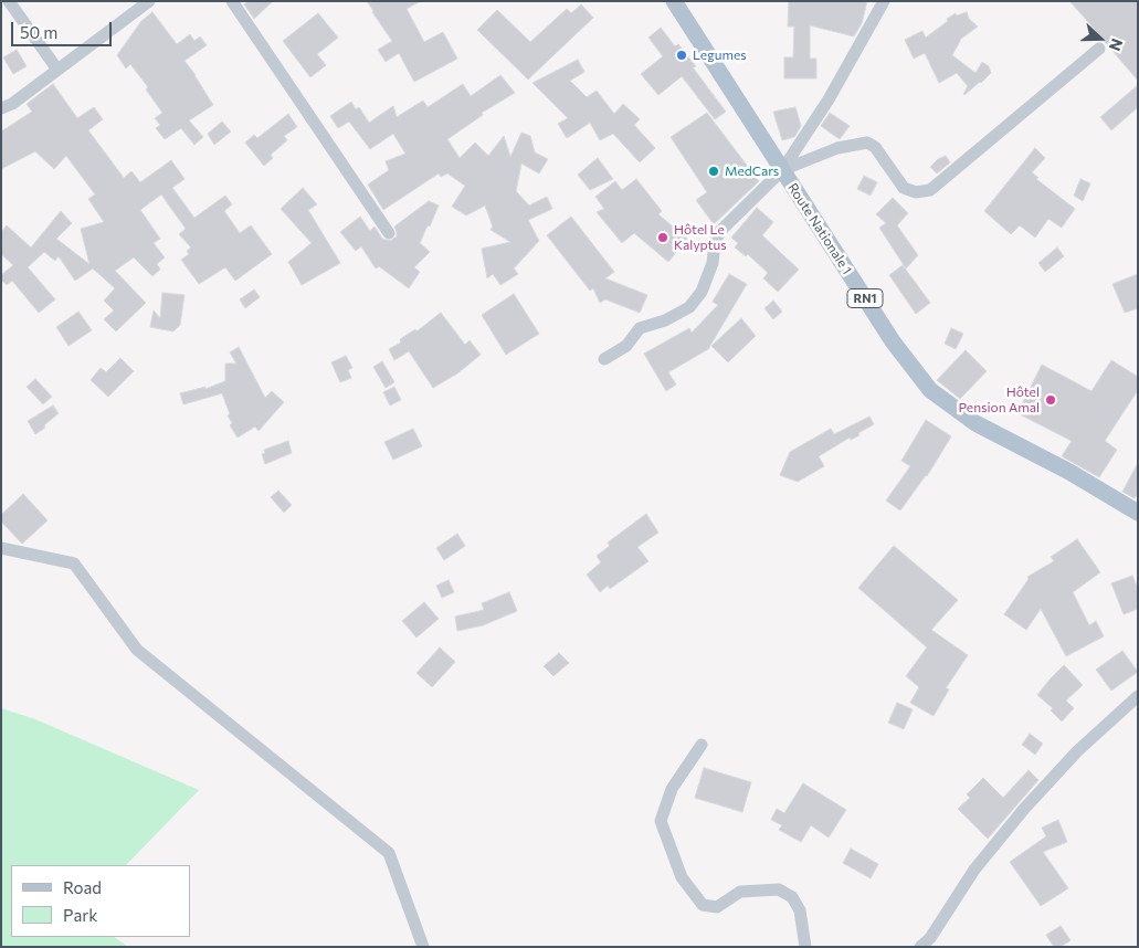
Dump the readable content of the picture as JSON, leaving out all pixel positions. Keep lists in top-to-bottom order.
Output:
{
  "streets": {
    "main road": ["Route Nationale 1", "RN1"]
  },
  "places": [
    "Legumes",
    "MedCars",
    "Hôtel Le Kalyptus",
    "Hôtel Pension Amal"
  ],
  "legend": ["Road", "Park"],
  "scale_bar": "50 m",
  "north": "right"
}
